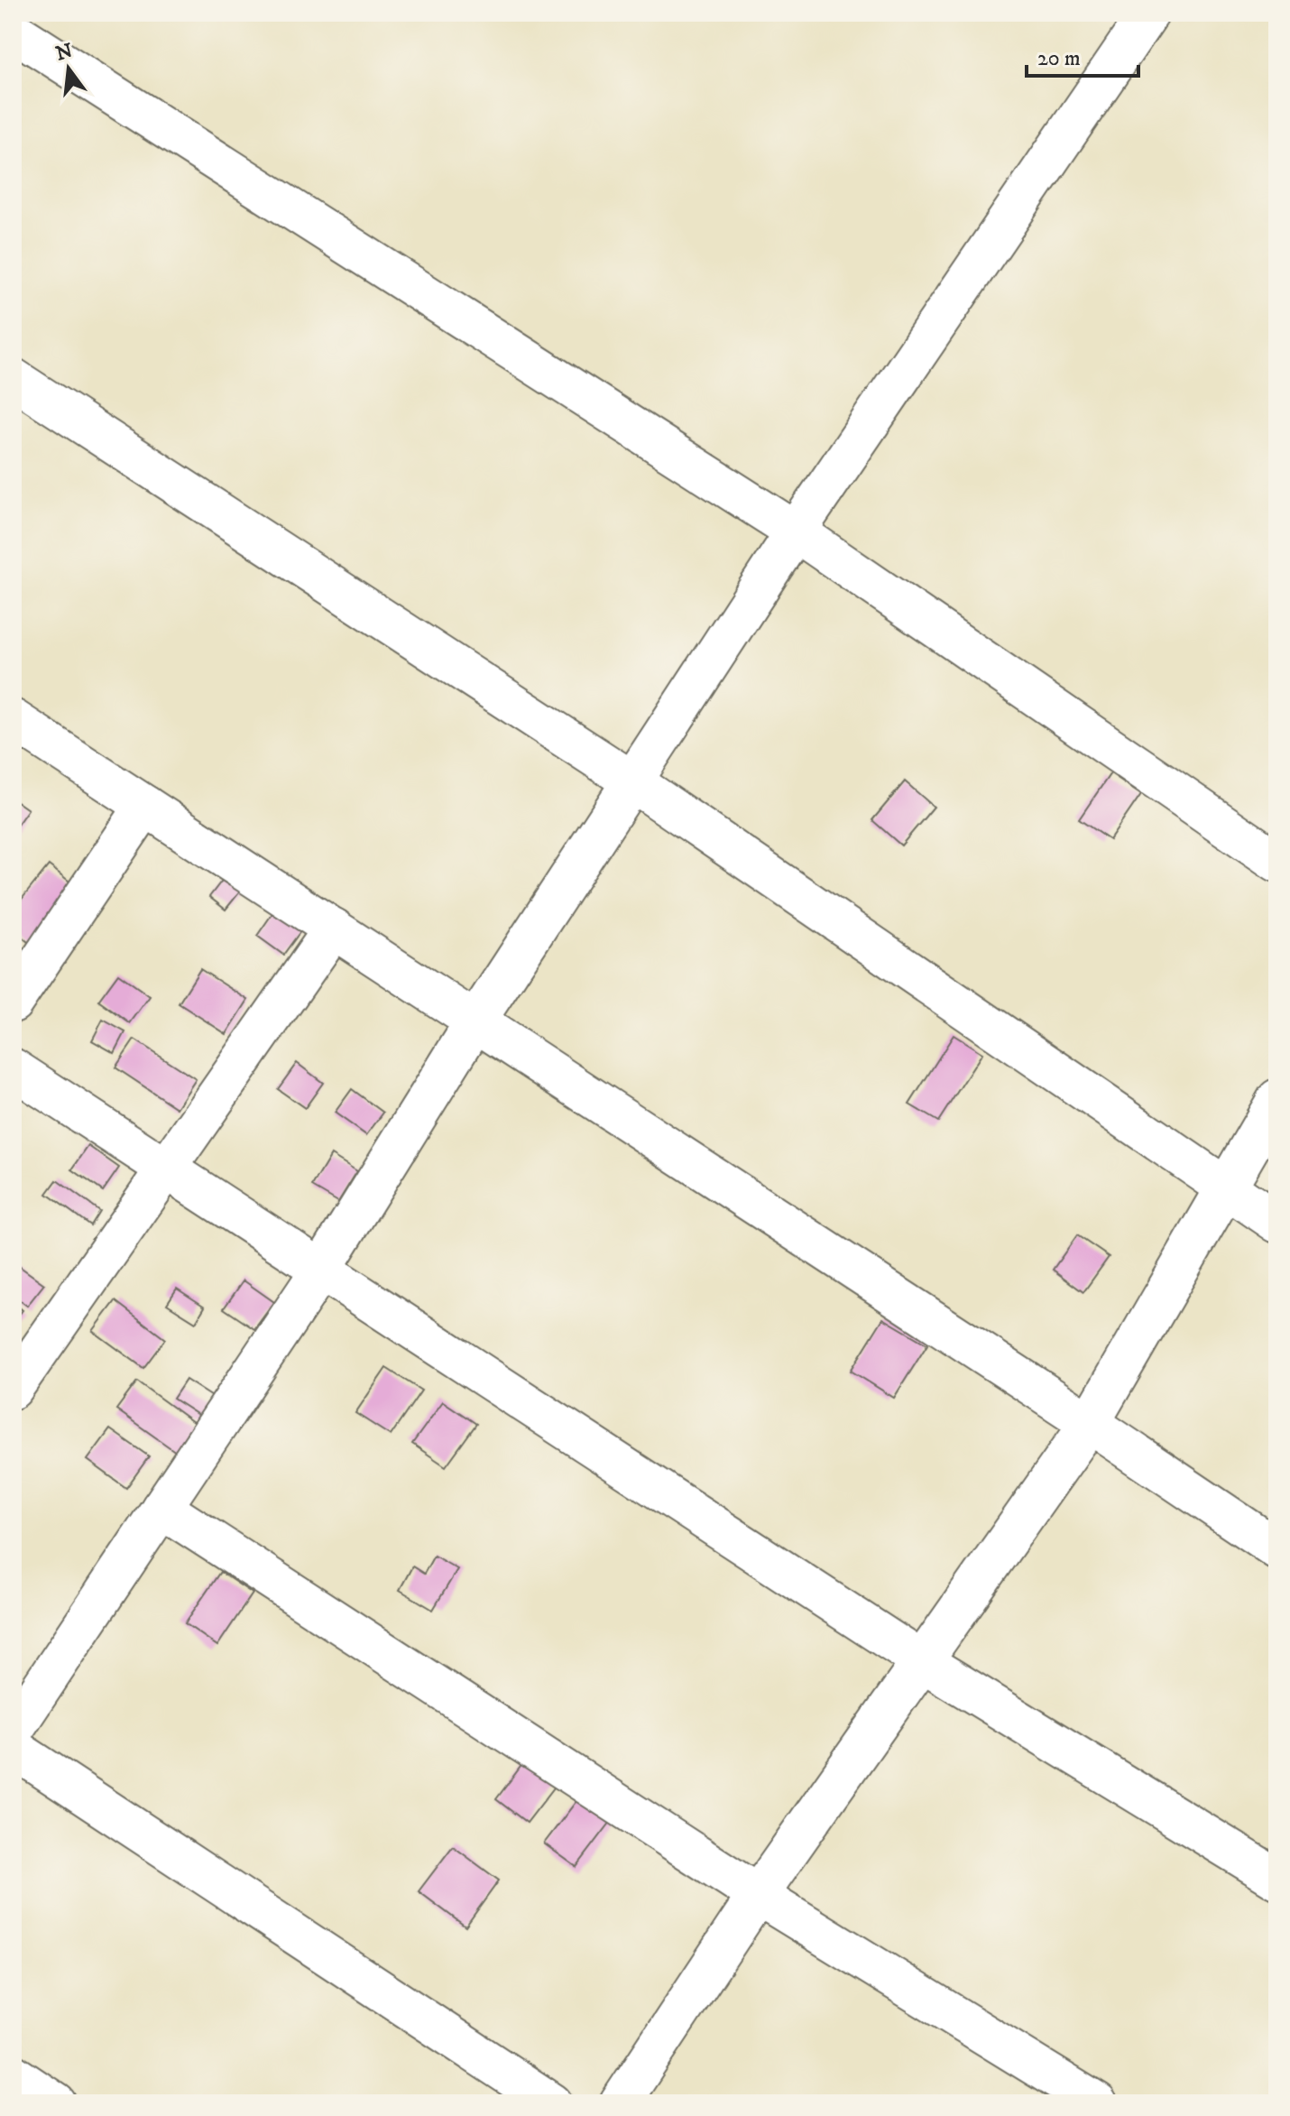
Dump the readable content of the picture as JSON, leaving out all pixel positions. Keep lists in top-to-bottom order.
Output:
{
  "scale_bar": "20 m",
  "north": "top"
}
